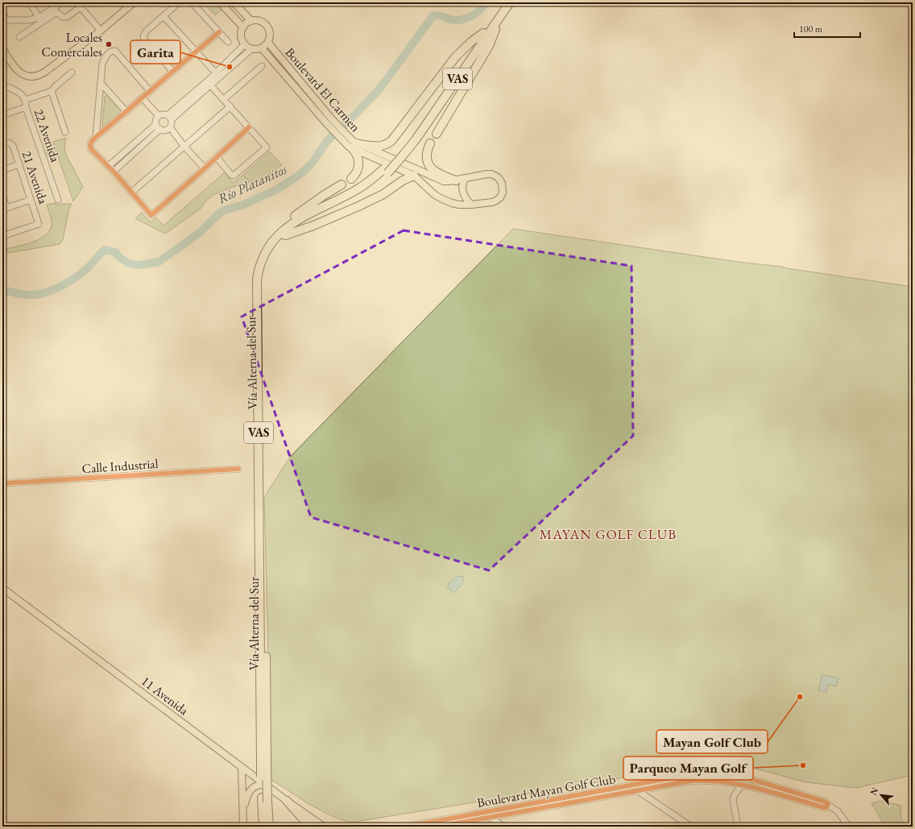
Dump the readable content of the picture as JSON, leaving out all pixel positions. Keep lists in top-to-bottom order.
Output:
{
  "streets": {
    "highway": ["VAS", "Vía Alterna del Sur"],
    "main road": ["Boulevard El Carmen", "11 Avenida"],
    "street": [
      "22 Avenida",
      "21 Avenida",
      "Calle Industrial",
      "Boulevard Mayan Golf Club"
    ]
  },
  "districts": ["MAYAN GOLF CLUB"],
  "water": ["Río Platanitos"],
  "places": [
    "Locales Comerciales",
    "Garita",
    "Mayan Golf Club",
    "Parqueo Mayan Golf"
  ],
  "scale_bar": "100 m",
  "north": "top left"
}
